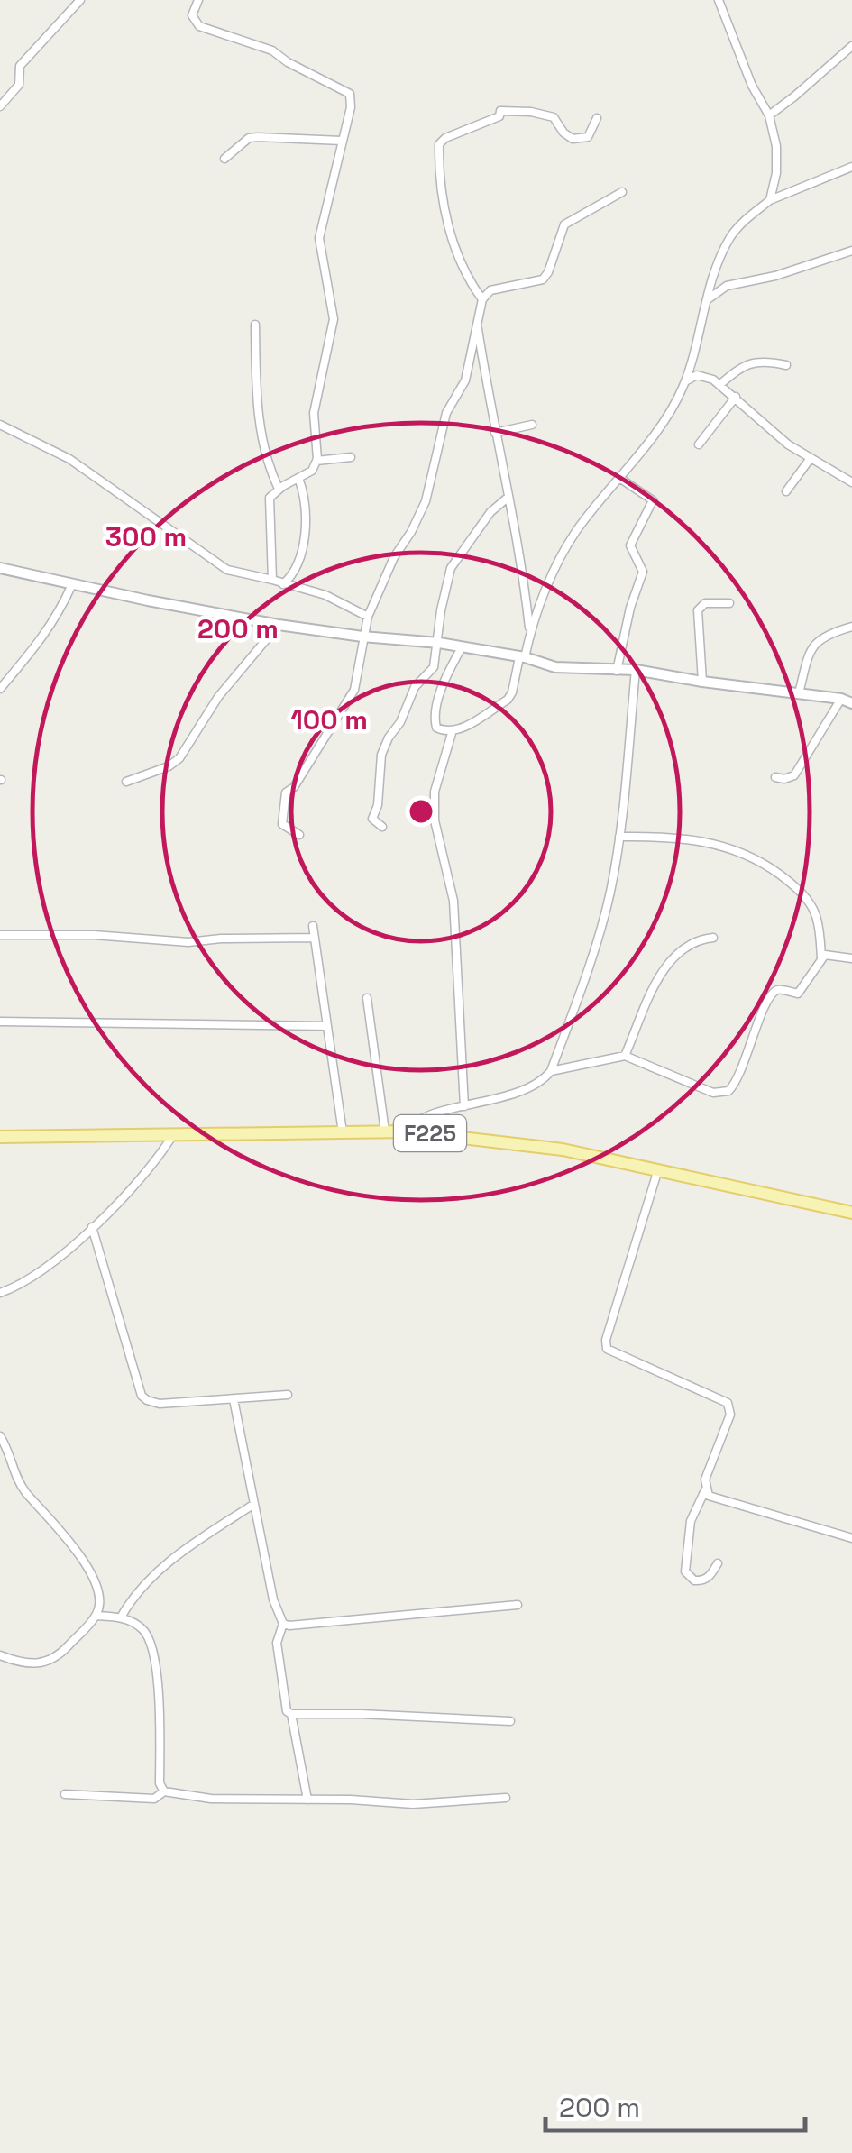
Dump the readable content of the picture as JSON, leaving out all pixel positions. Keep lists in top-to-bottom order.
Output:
{
  "streets": {
    "main road": ["F225"]
  },
  "scale_bar": "200 m",
  "rings": ["300 m", "200 m", "100 m"]
}
